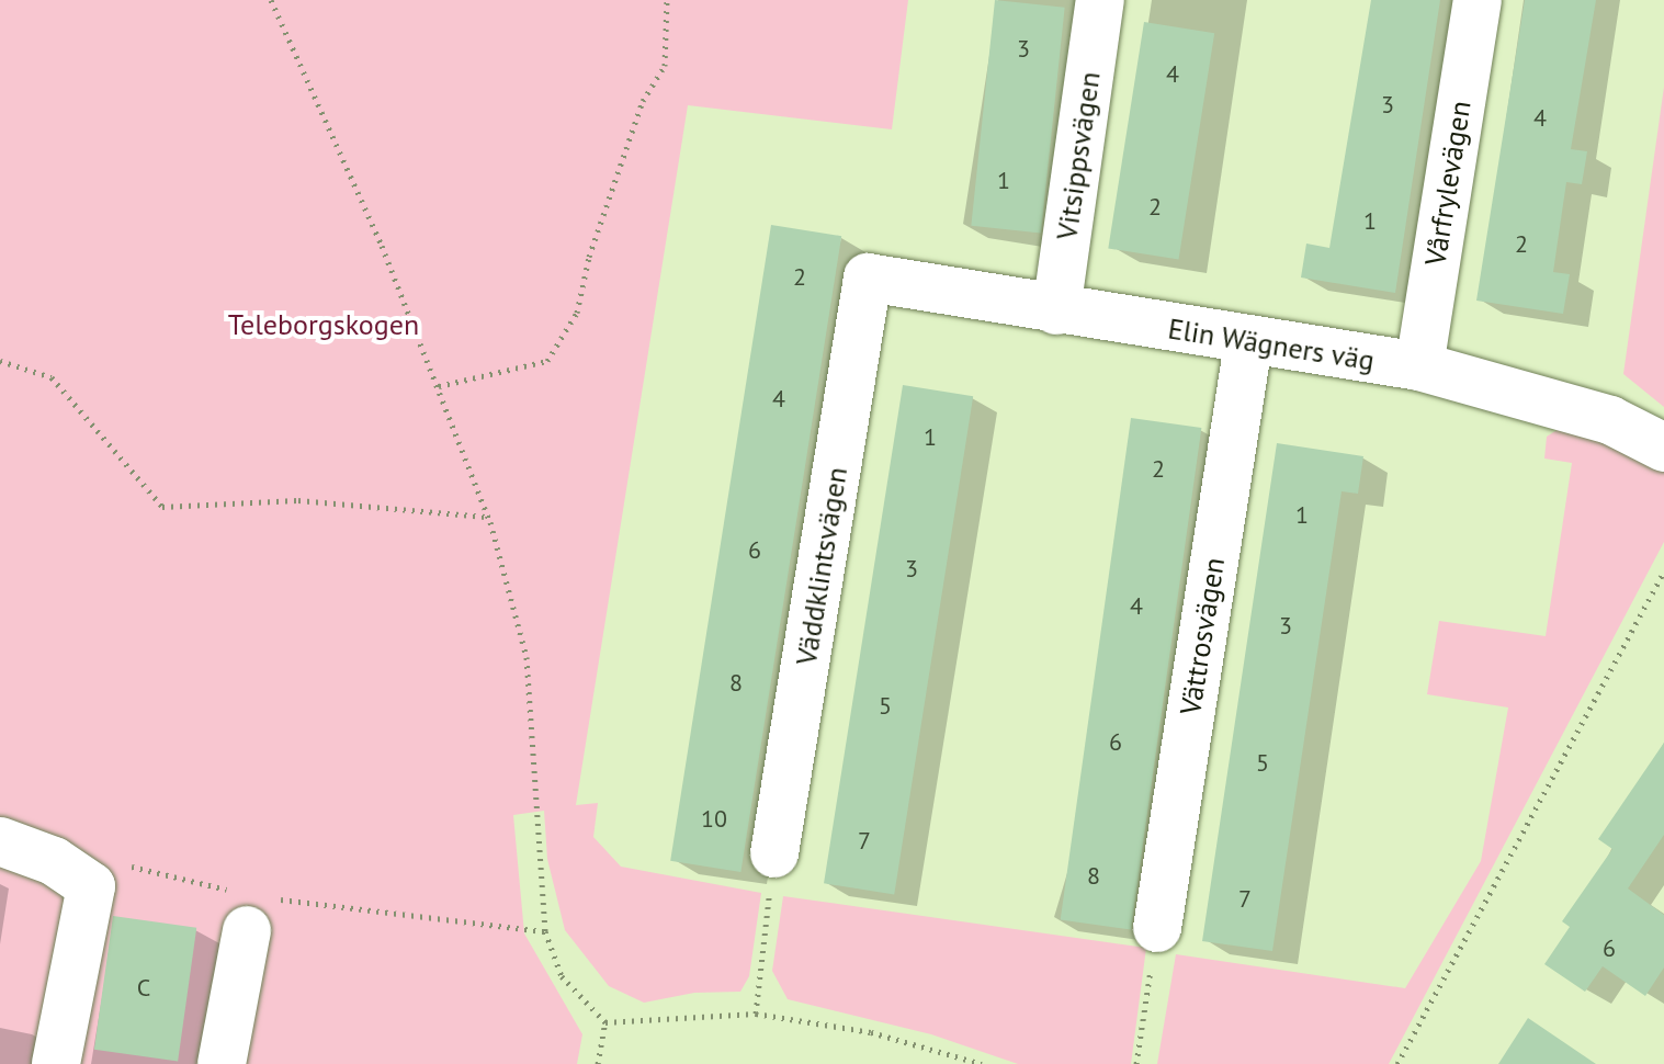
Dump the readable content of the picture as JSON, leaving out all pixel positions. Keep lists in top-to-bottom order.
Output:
{
  "streets": {
    "street": [
      "Vitsippsvägen",
      "Vårfrylevägen",
      "Elin Wägners väg",
      "Väddklintsvägen",
      "Vättrosvägen"
    ]
  },
  "crossings": [
    ["Vitsippsvägen", "Elin Wägners väg"],
    ["Vårfrylevägen", "Elin Wägners väg"],
    ["Elin Wägners väg", "Väddklintsvägen"],
    ["Elin Wägners väg", "Vättrosvägen"]
  ],
  "parks": ["Teleborgskogen"],
  "house_numbers": [
    "3",
    "4",
    "3",
    "4",
    "1",
    "2",
    "1",
    "2",
    "2",
    "4",
    "1",
    "2",
    "1",
    "6",
    "3",
    "4",
    "3",
    "8",
    "5",
    "6",
    "5",
    "10",
    "7",
    "8",
    "7",
    "6",
    "C"
  ]
}
